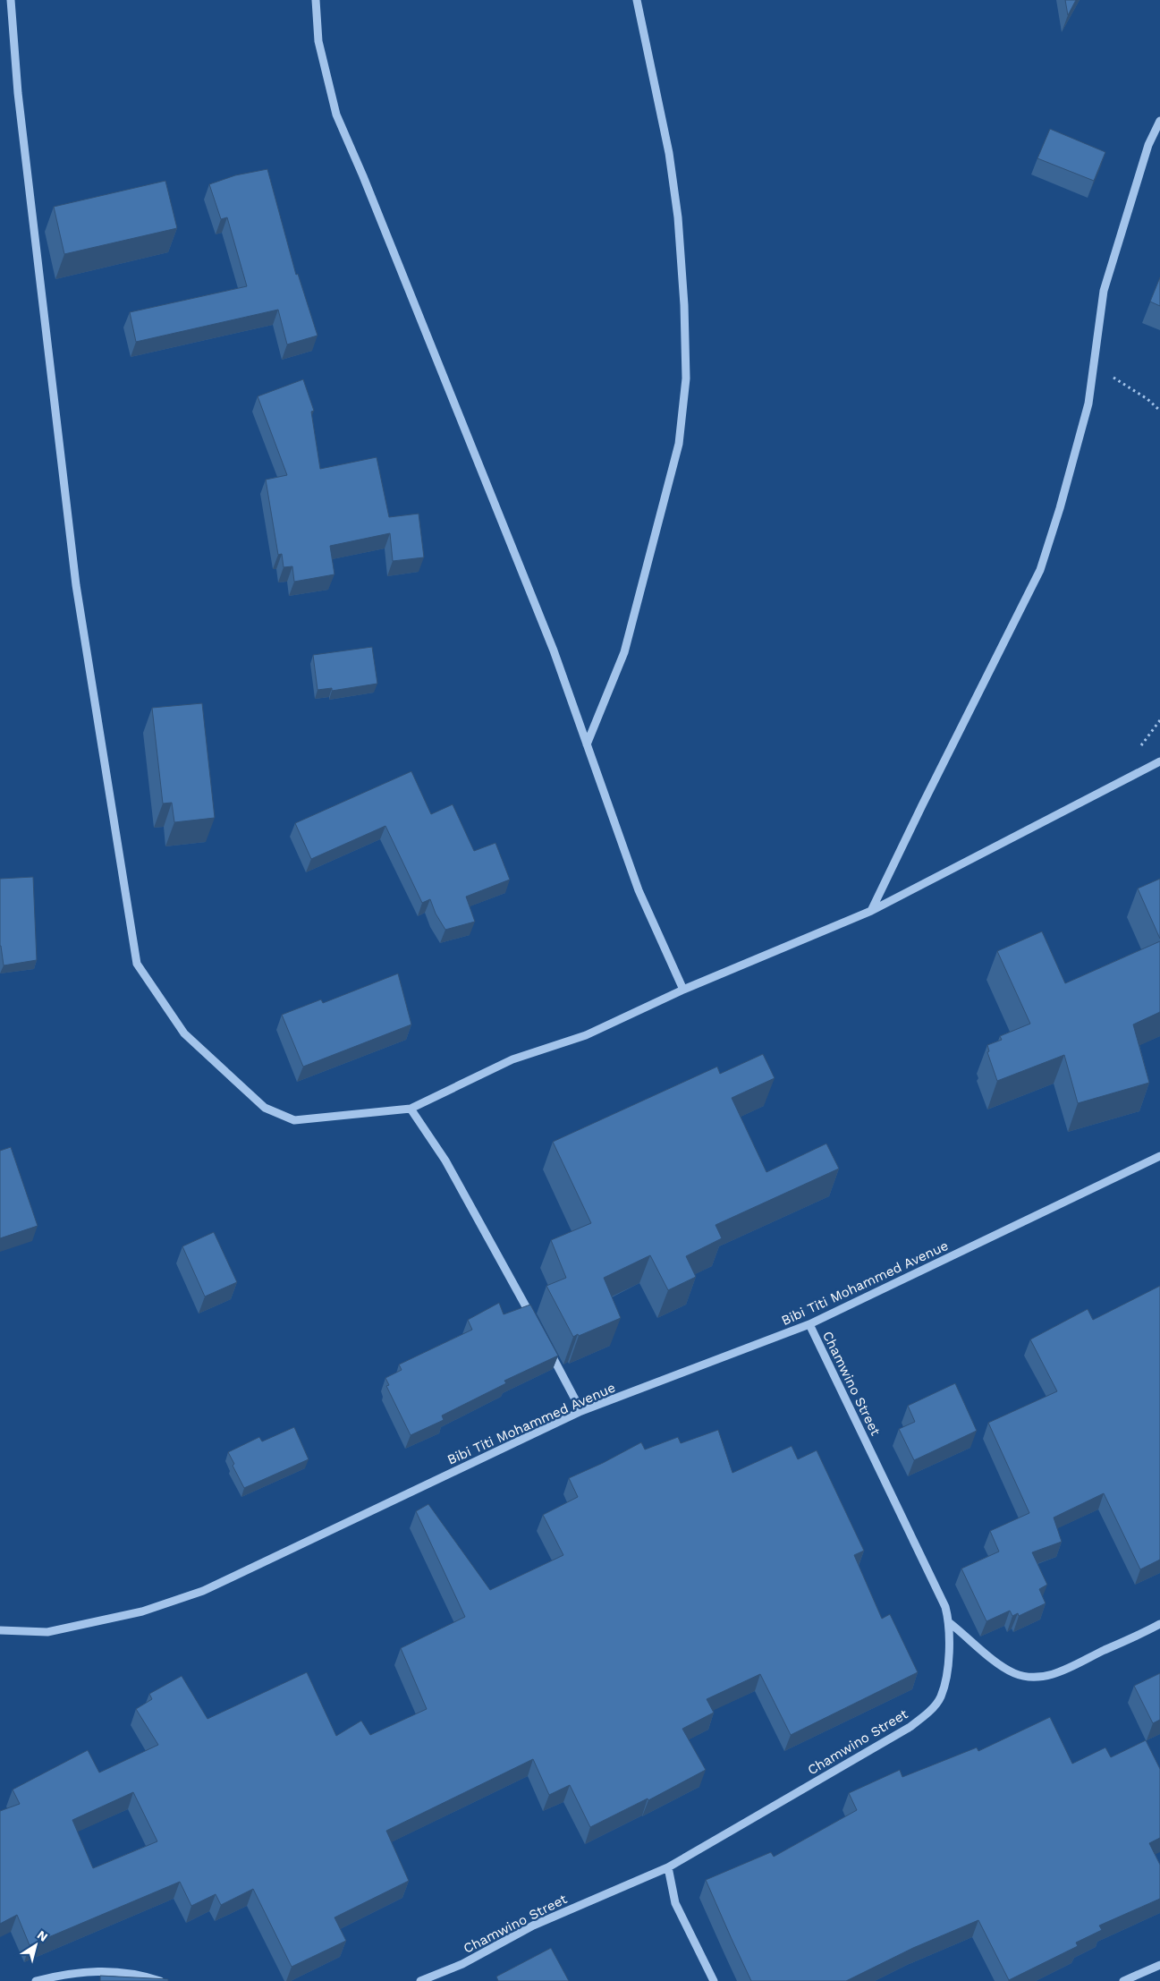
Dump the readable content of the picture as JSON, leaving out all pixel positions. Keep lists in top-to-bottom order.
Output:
{
  "streets": {
    "street": ["Bibi Titi Mohammed Avenue", "Chamwino Street"]
  },
  "crossings": [
    ["Bibi Titi Mohammed Avenue", "Chamwino Street"]
  ],
  "north": "top right"
}
